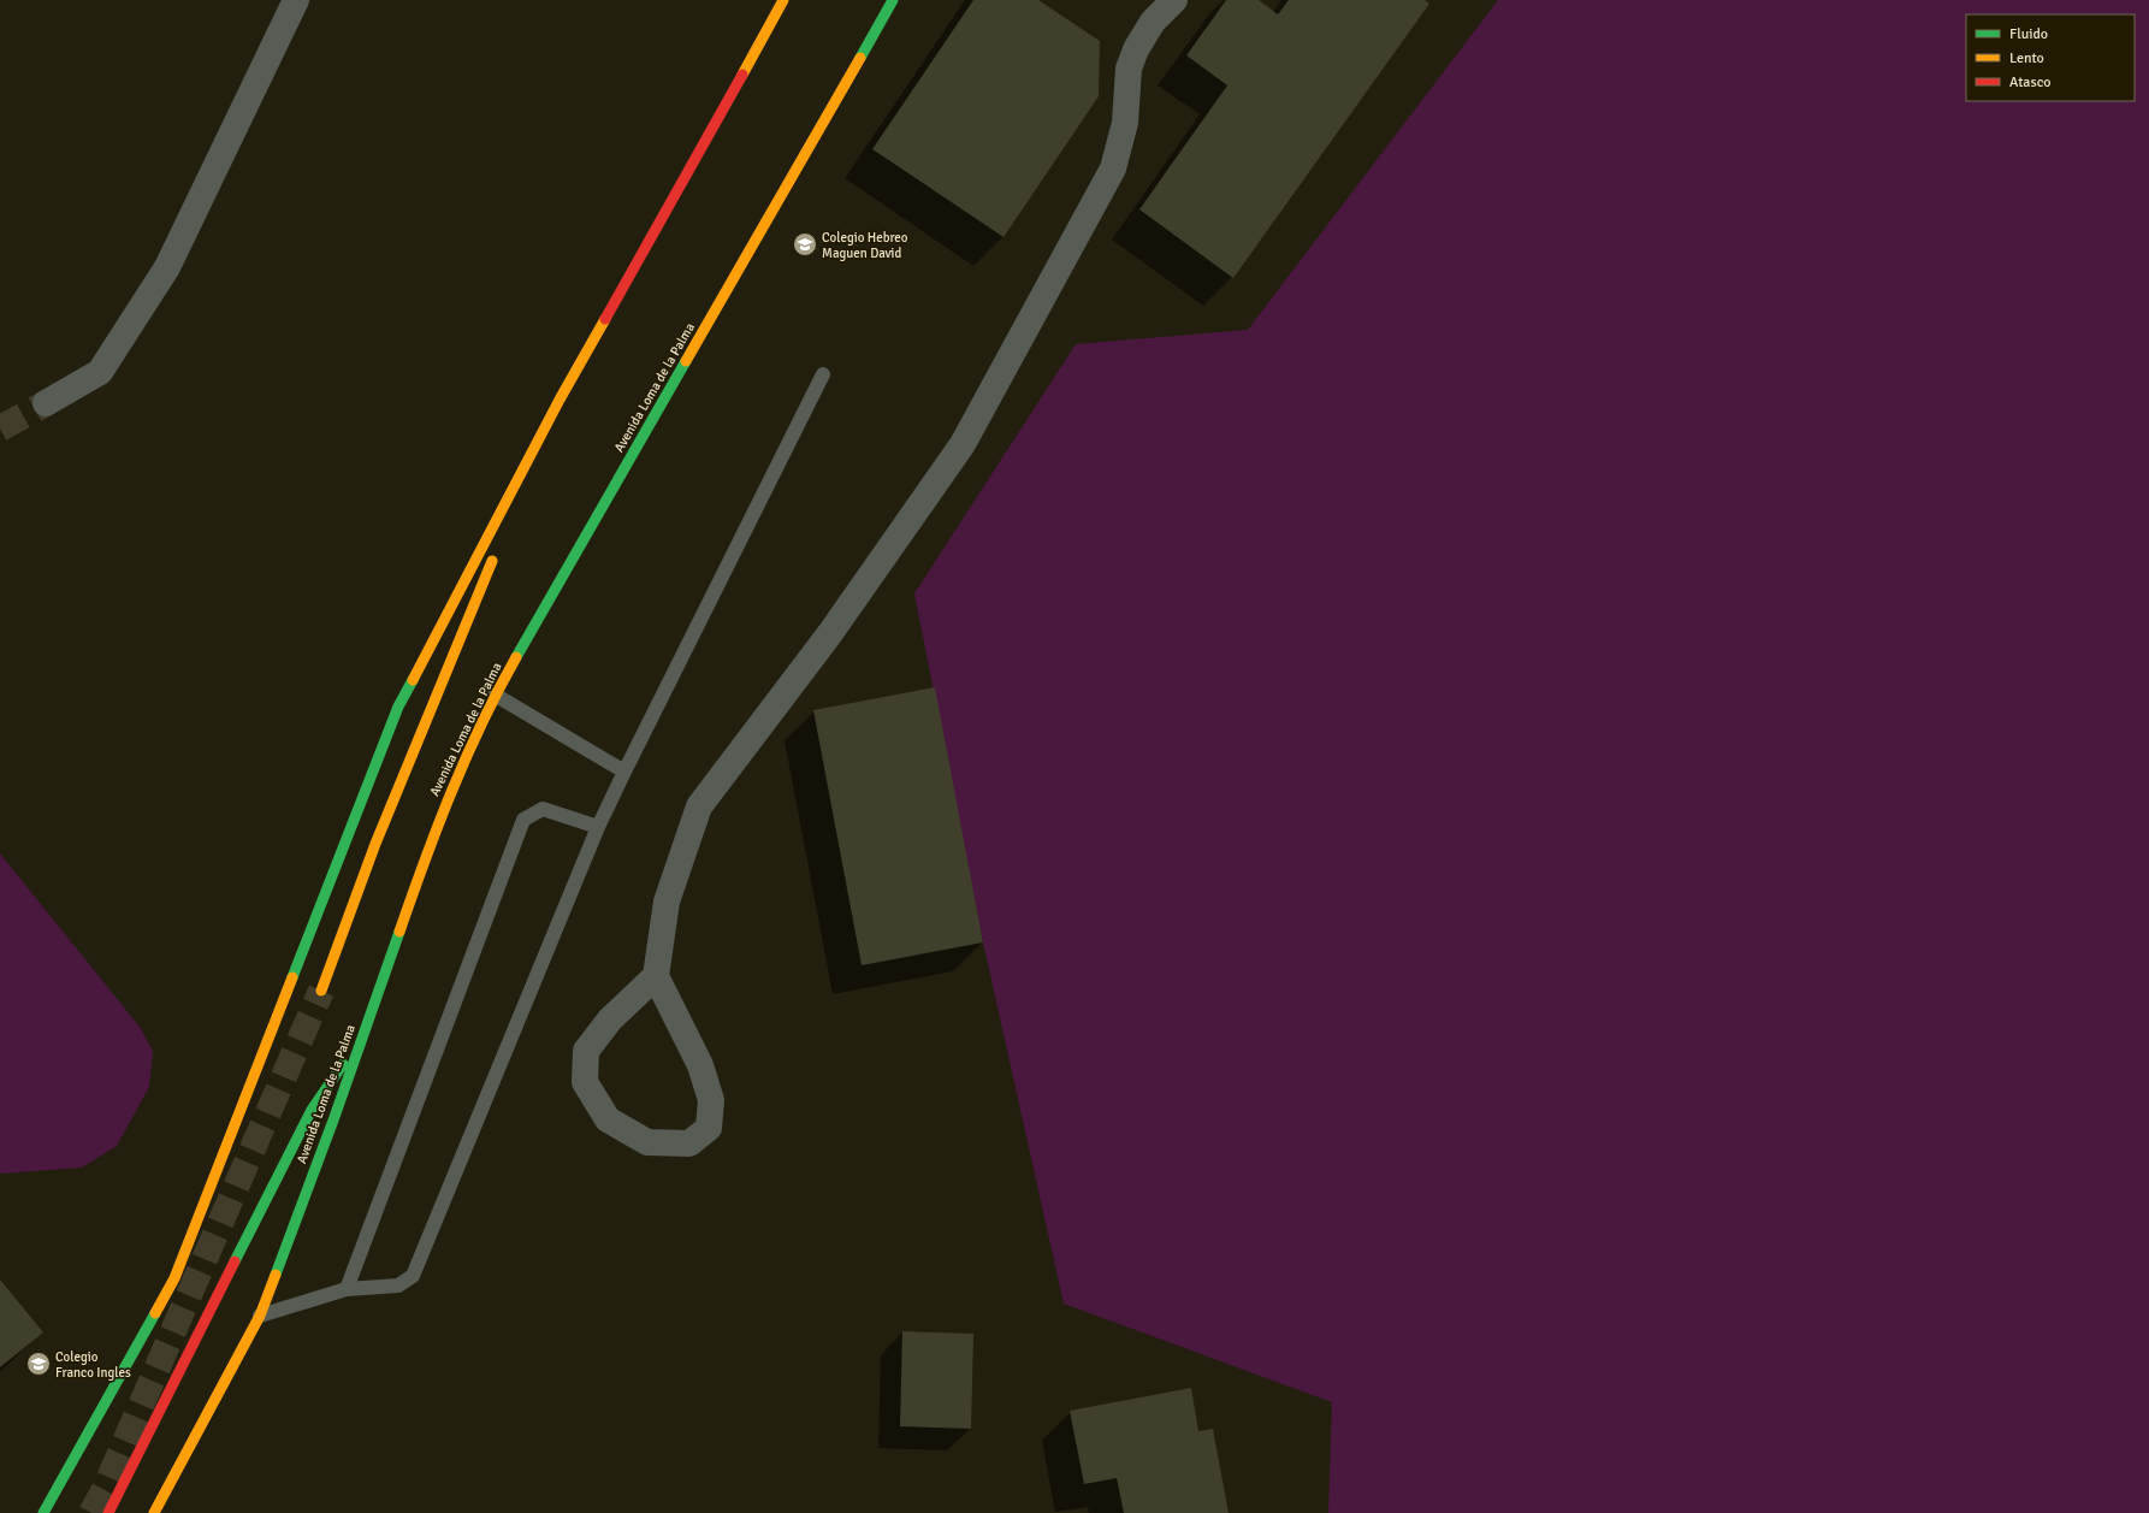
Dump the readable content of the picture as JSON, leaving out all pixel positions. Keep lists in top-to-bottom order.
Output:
{
  "streets": {
    "main road": ["Avenida Loma de la Palma"]
  },
  "places": {
    "school or university": ["Colegio Hebreo Maguen David", "Colegio Franco Ingles"]
  },
  "legend": ["Fluido", "Lento", "Atasco"]
}
